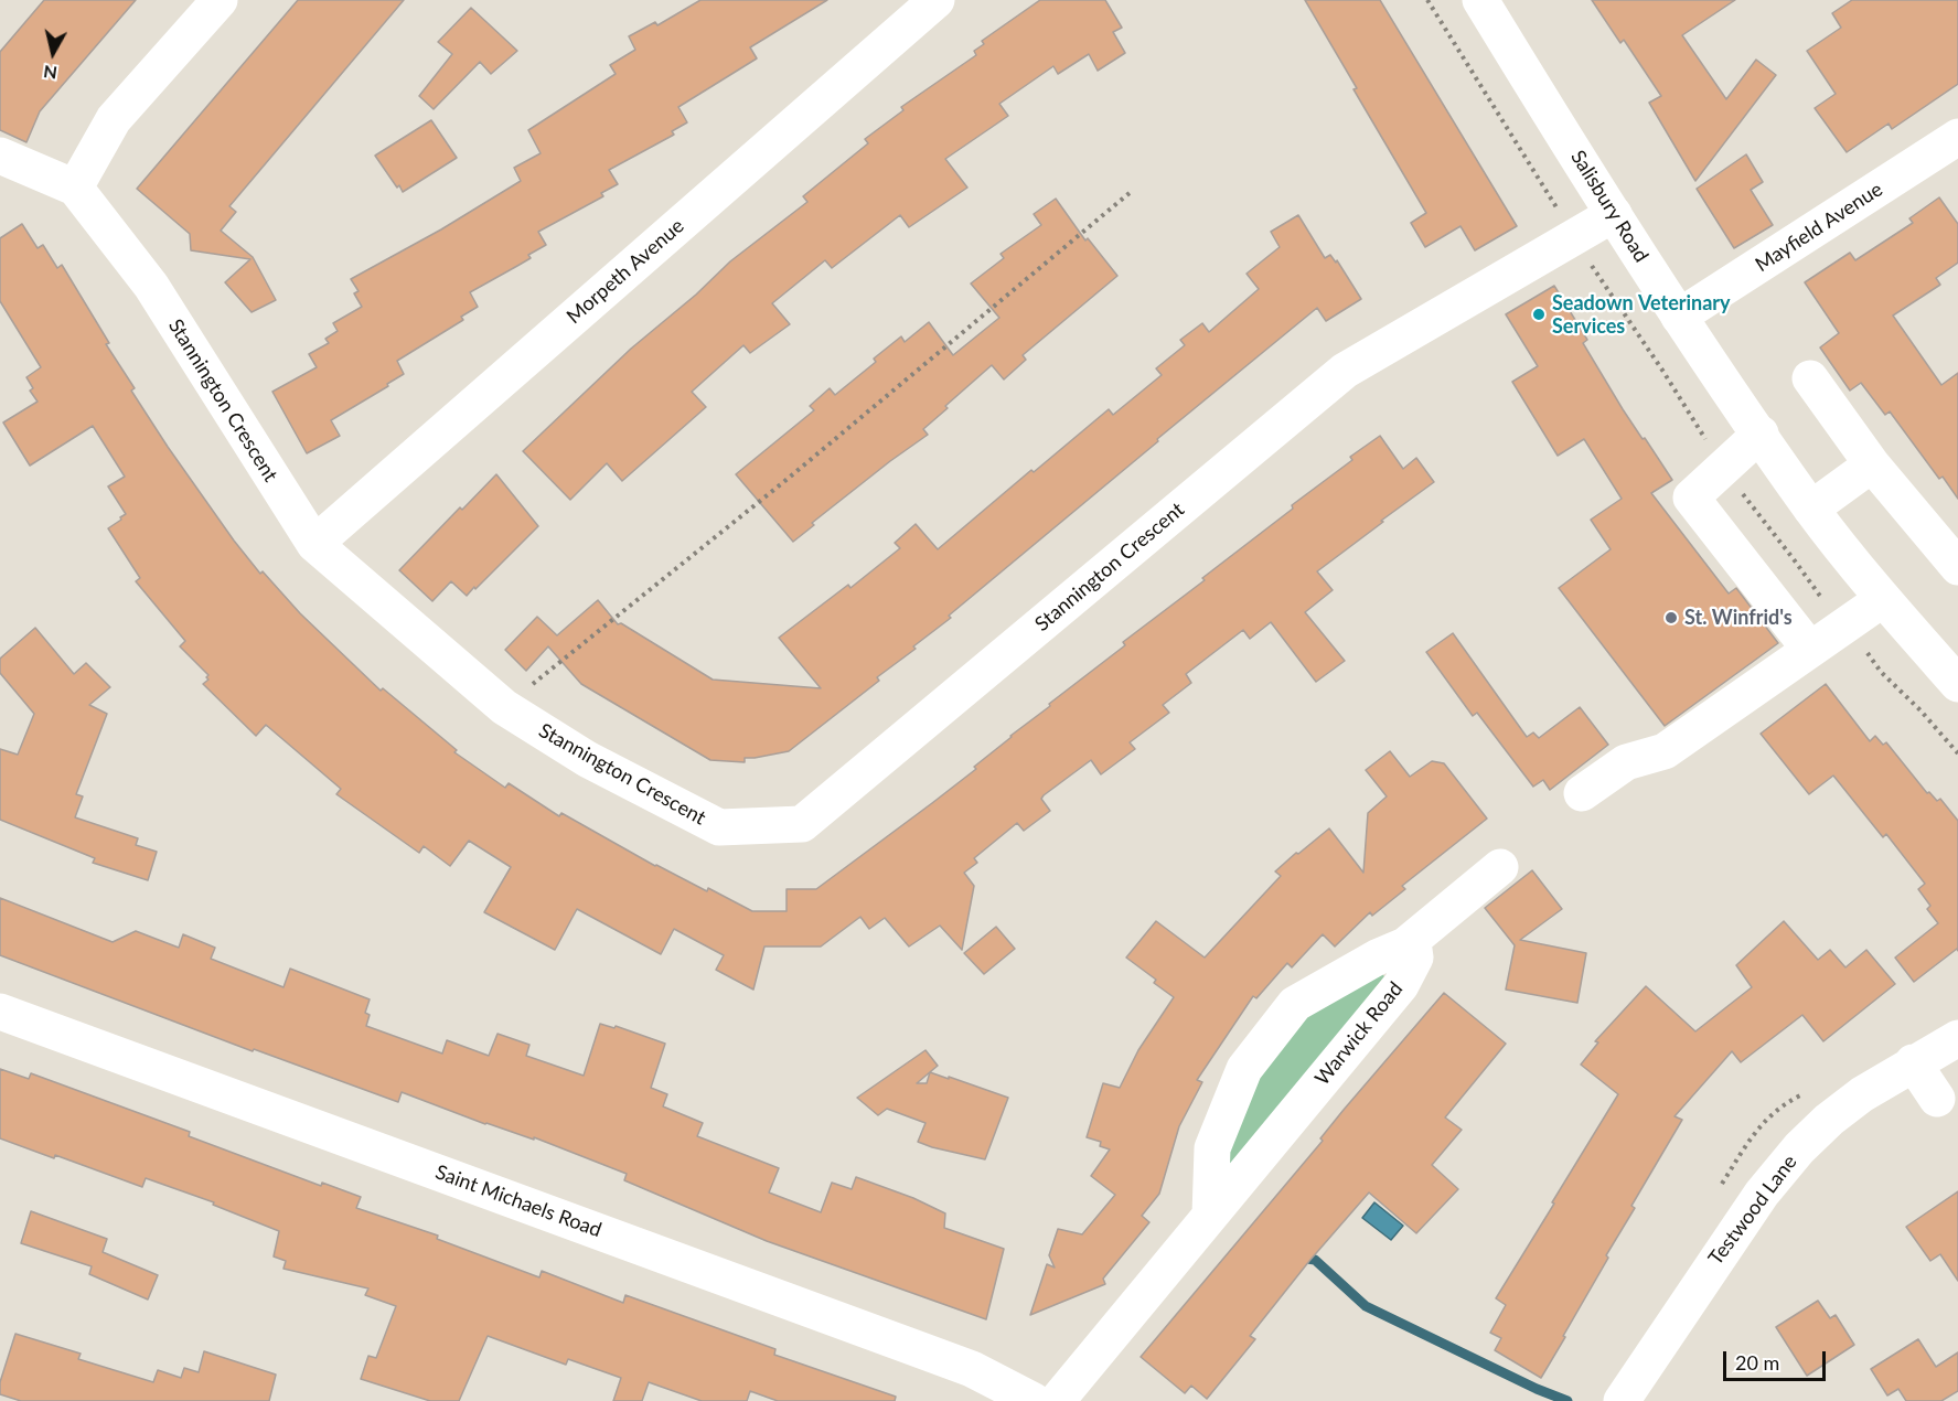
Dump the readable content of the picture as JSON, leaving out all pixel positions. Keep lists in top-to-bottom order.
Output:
{
  "streets": {
    "street": [
      "Salisbury Road",
      "Mayfield Avenue",
      "Morpeth Avenue",
      "Stannington Crescent",
      "Warwick Road",
      "Saint Michaels Road",
      "Testwood Lane"
    ]
  },
  "crossings": [
    ["Salisbury Road", "Mayfield Avenue"],
    ["Salisbury Road", "Stannington Crescent"],
    ["Morpeth Avenue", "Stannington Crescent"]
  ],
  "places": ["Seadown Veterinary Services", "St. Winfrid's"],
  "scale_bar": "20 m",
  "north": "bottom"
}
